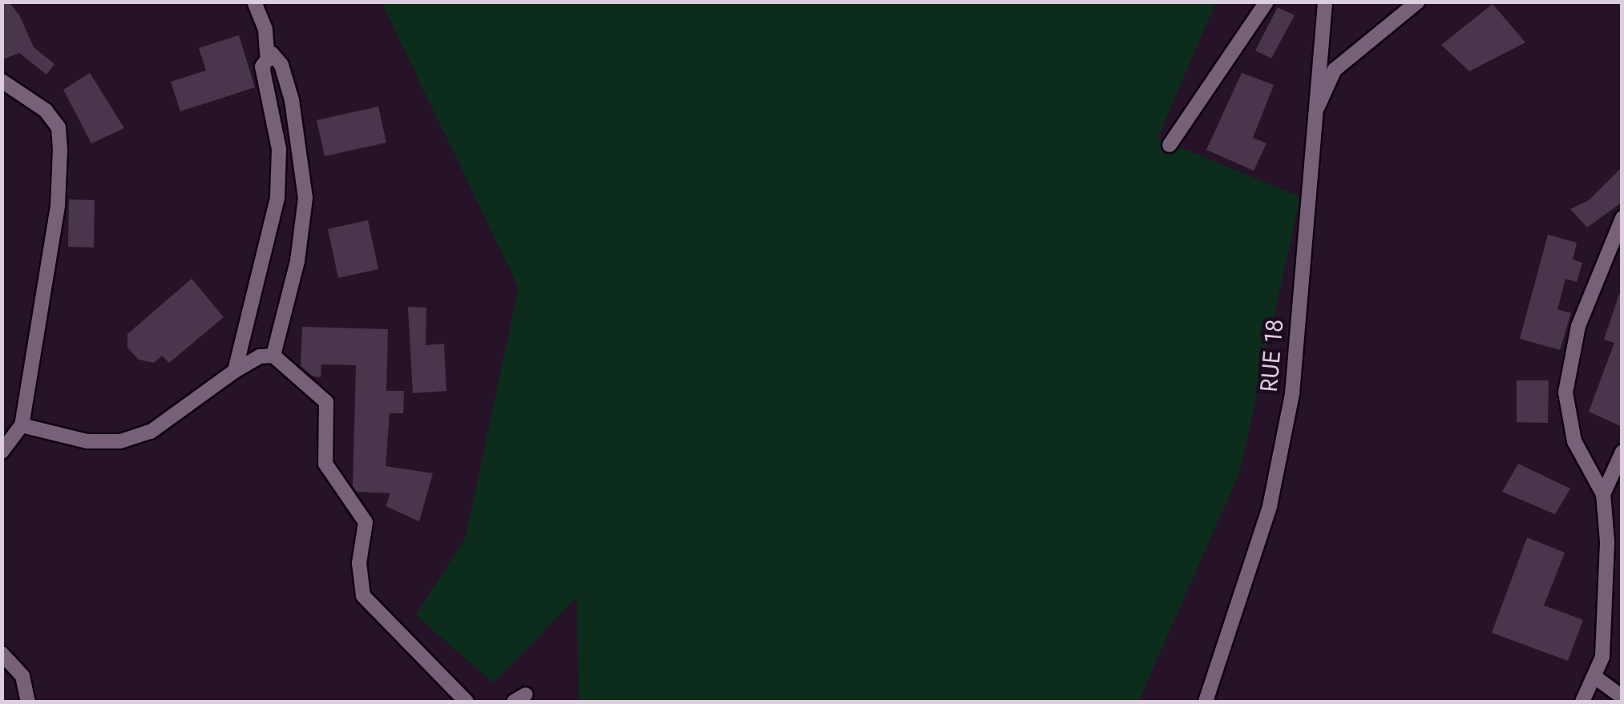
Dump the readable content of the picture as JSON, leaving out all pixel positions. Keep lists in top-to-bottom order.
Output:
{
  "streets": {
    "street": ["RUE 18"]
  }
}
